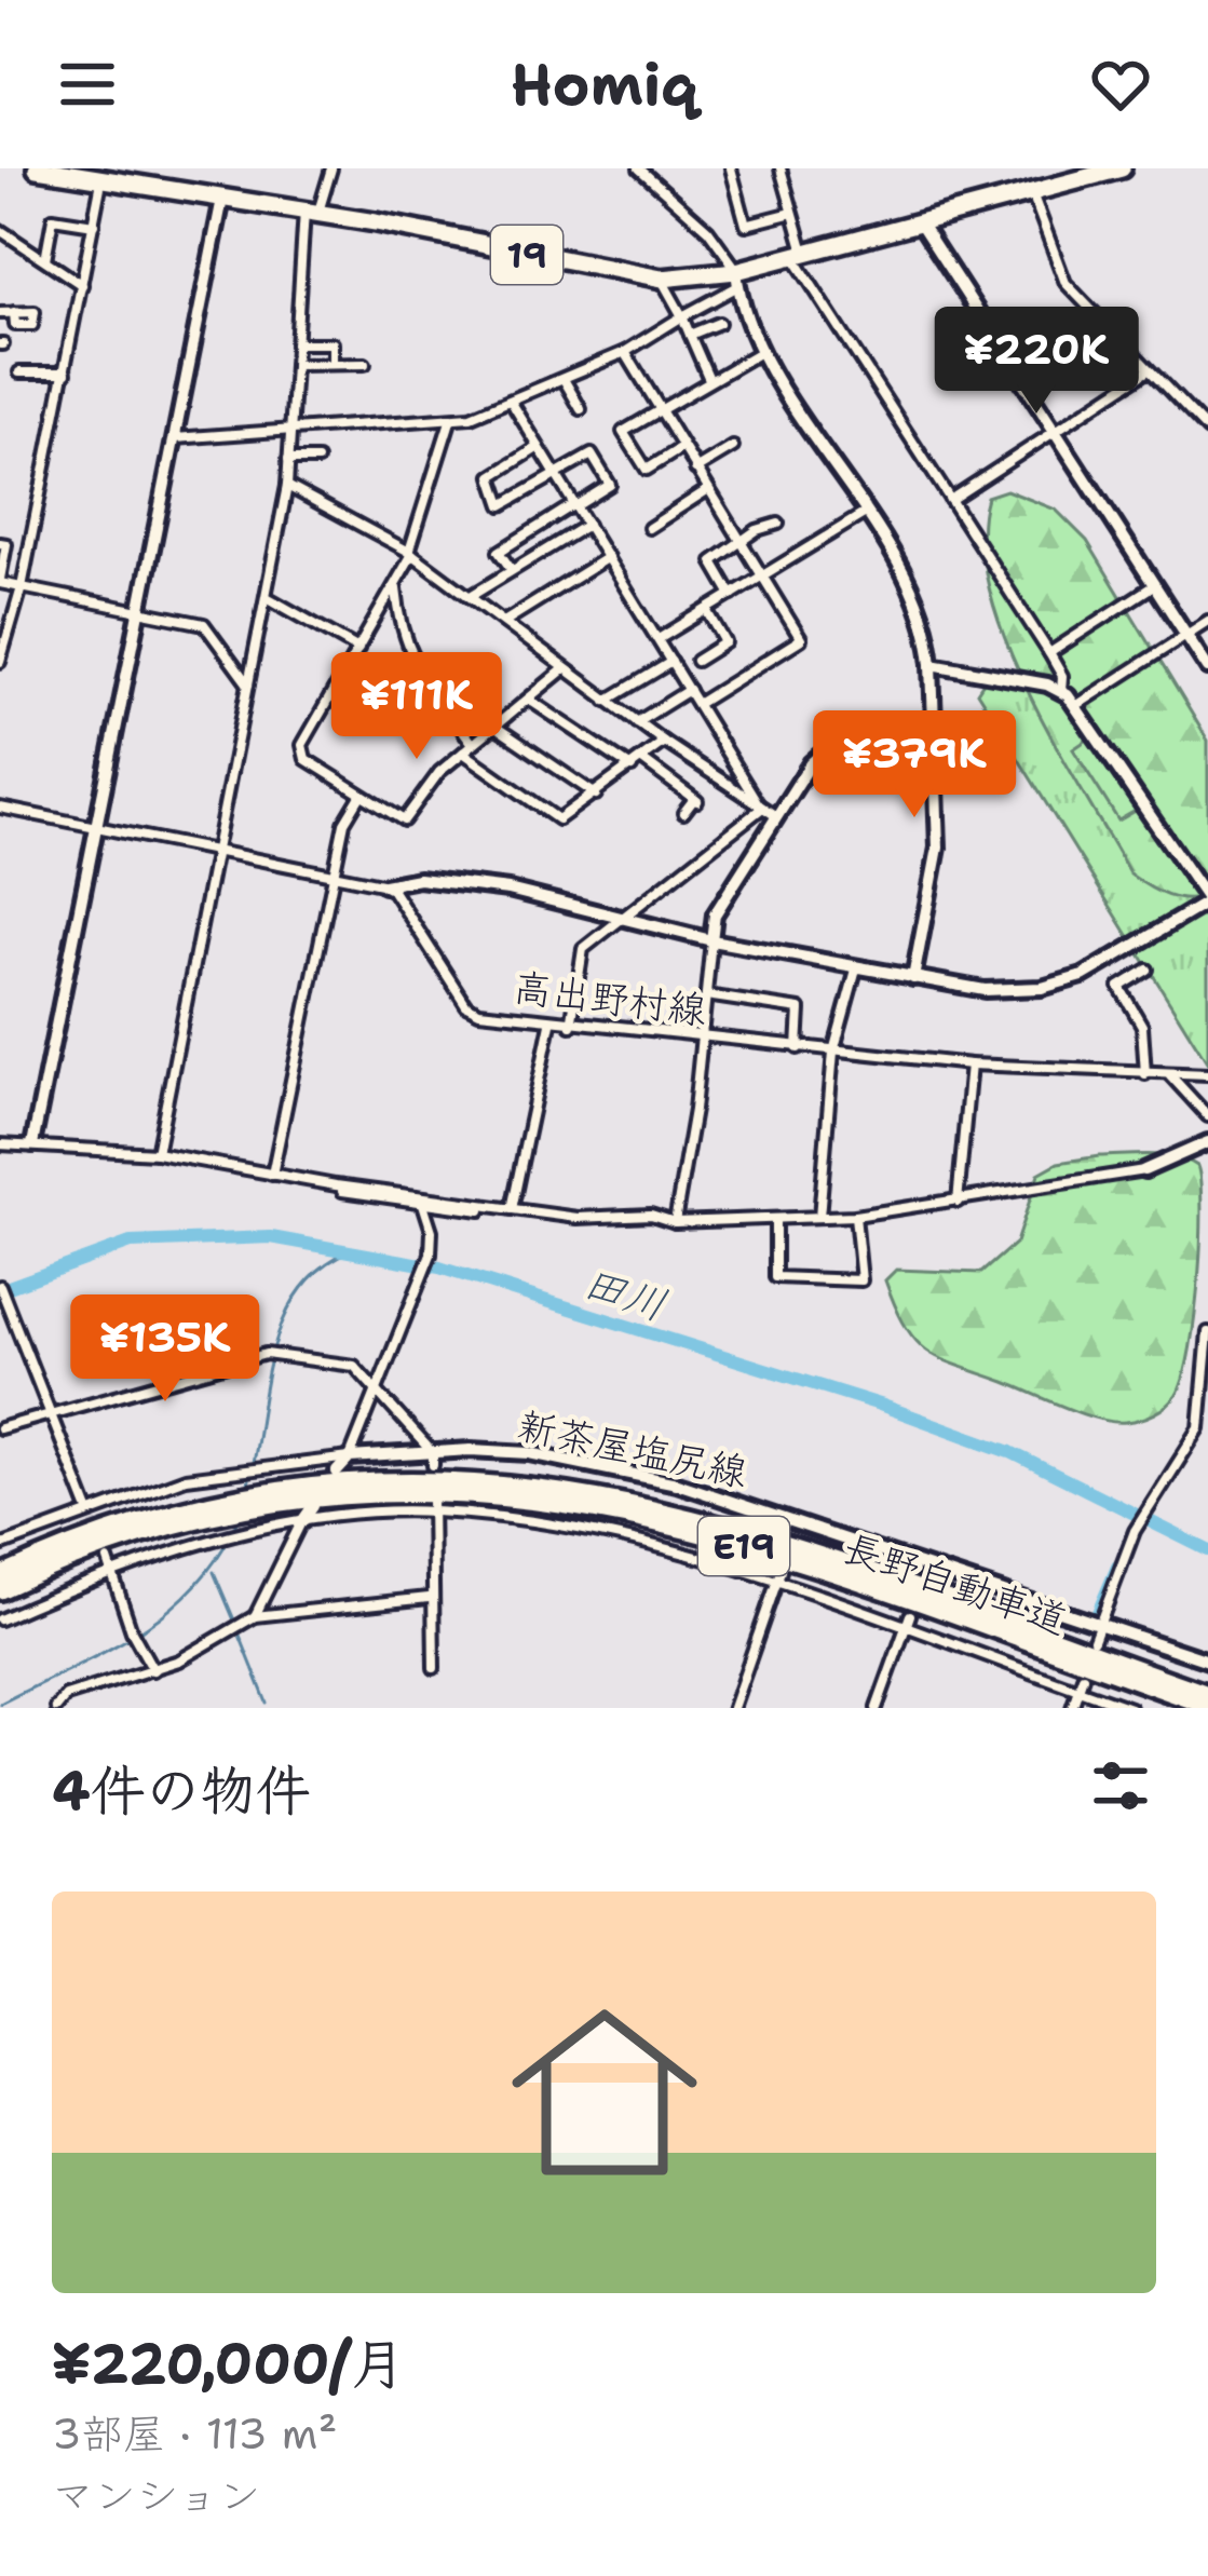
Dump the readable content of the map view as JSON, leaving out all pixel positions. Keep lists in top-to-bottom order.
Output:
{
  "streets": {
    "highway": ["19", "E19", "長野自動車道"],
    "street": ["高出野村線", "新茶屋塩尻線"]
  },
  "water": ["田川"],
  "page": {
    "header": "Homiq",
    "price": [
      "¥220K",
      "¥111K",
      "¥379K",
      "¥135K"
    ],
    "heading": "4件の物件",
    "list": [
      {
        "name": "¥220,000/月",
        "note": "3部屋 · 113 m² · マンション"
      }
    ]
  }
}
